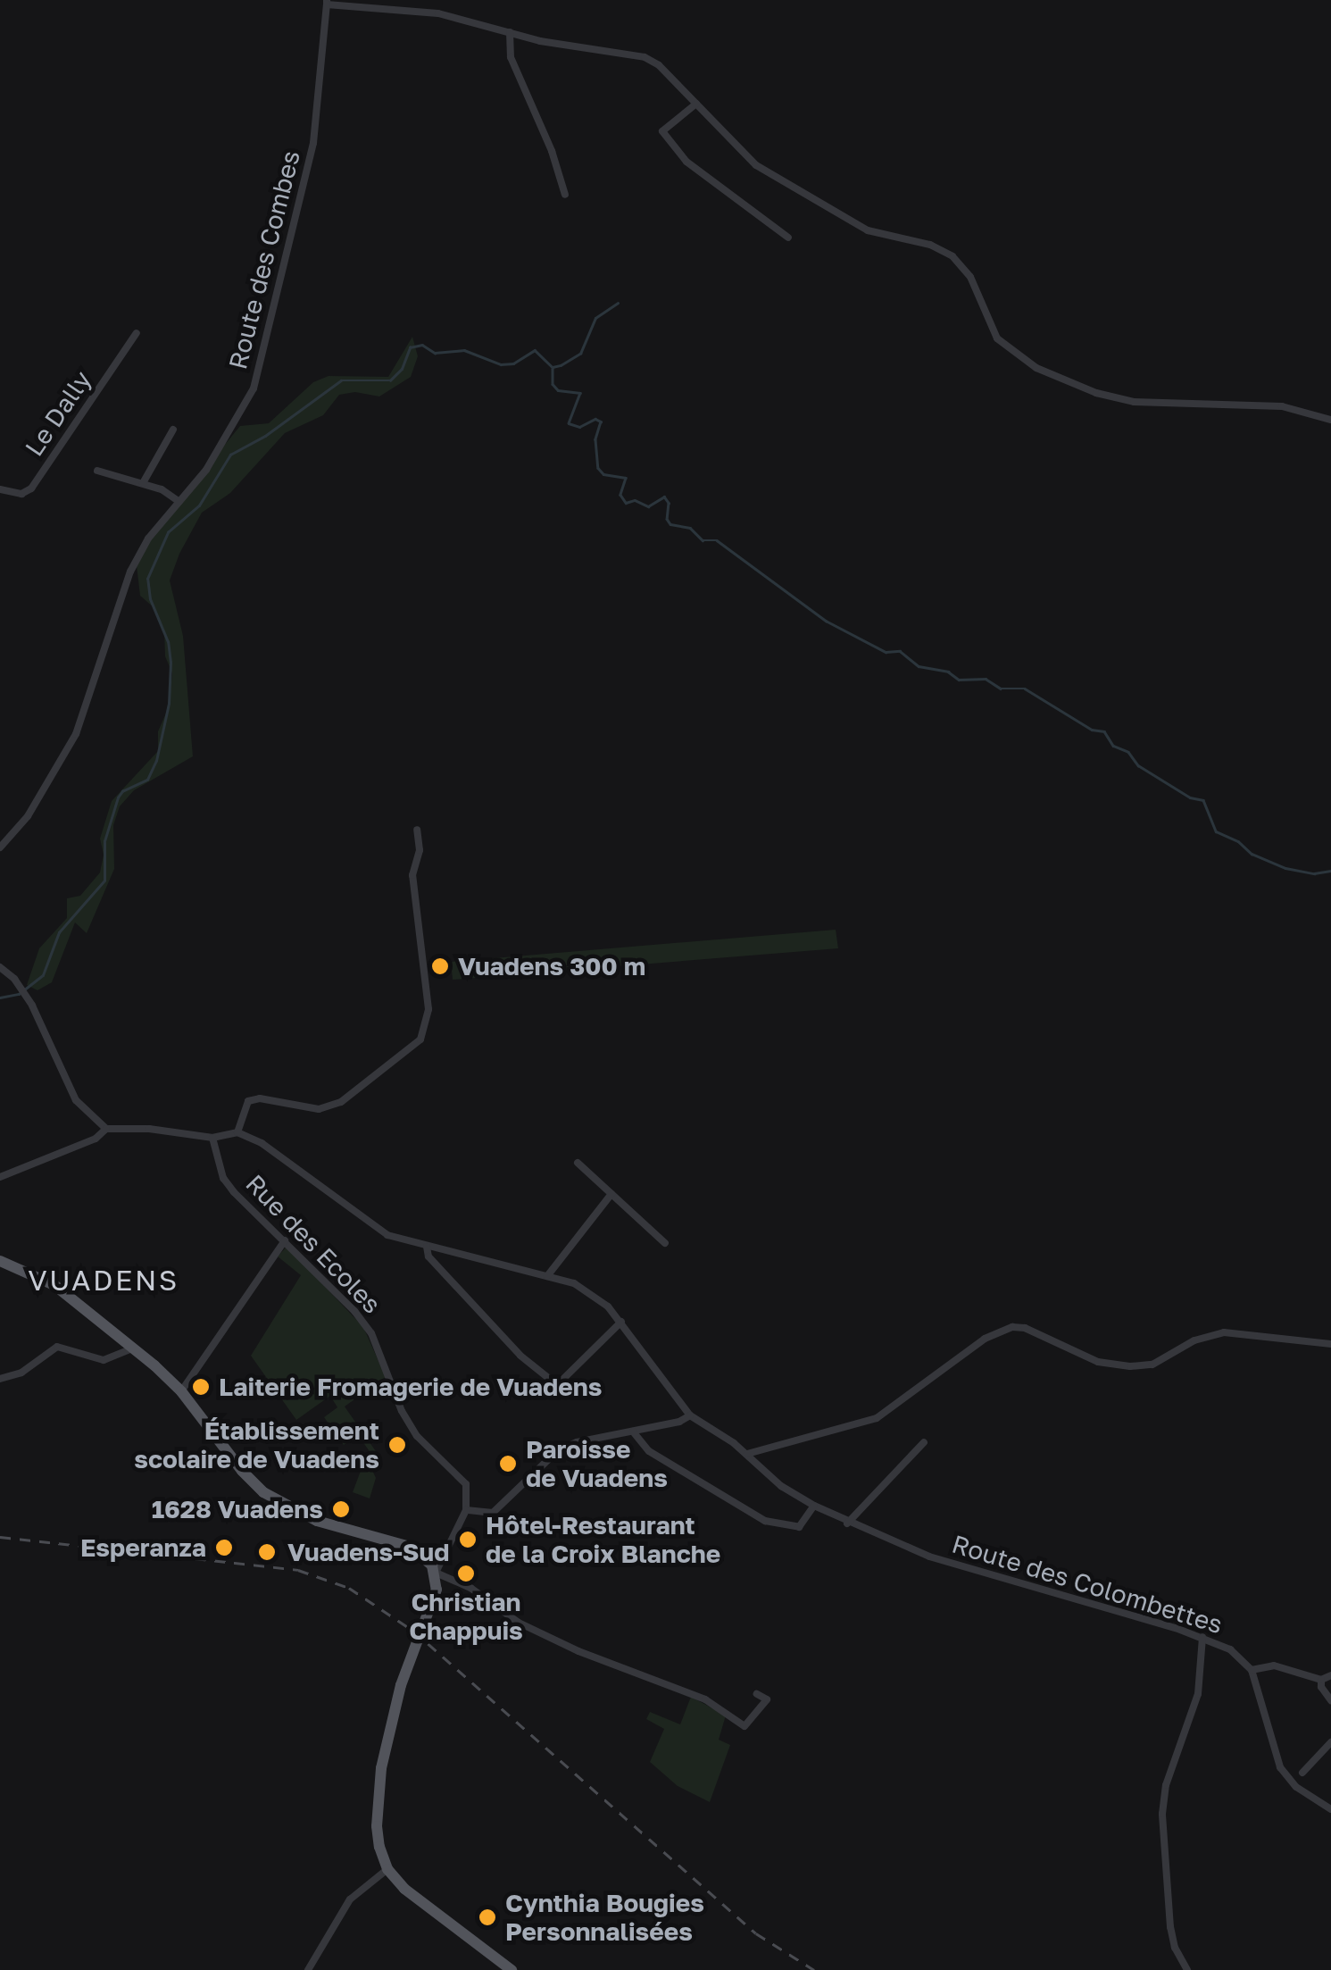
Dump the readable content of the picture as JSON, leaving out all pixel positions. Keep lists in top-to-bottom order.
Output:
{
  "streets": {
    "street": [
      "Route des Combes",
      "Le Dally",
      "Rue des Ecoles",
      "Route des Colombettes"
    ]
  },
  "districts": ["VUADENS"],
  "places": [
    "Vuadens 300 m",
    "Laiterie Fromagerie de Vuadens",
    "Établissement scolaire de Vuadens",
    "Paroisse de Vuadens",
    "1628 Vuadens",
    "Hôtel-Restaurant de la Croix Blanche",
    "Esperanza",
    "Vuadens-Sud",
    "Christian Chappuis",
    "Cynthia Bougies Personnalisées"
  ]
}
